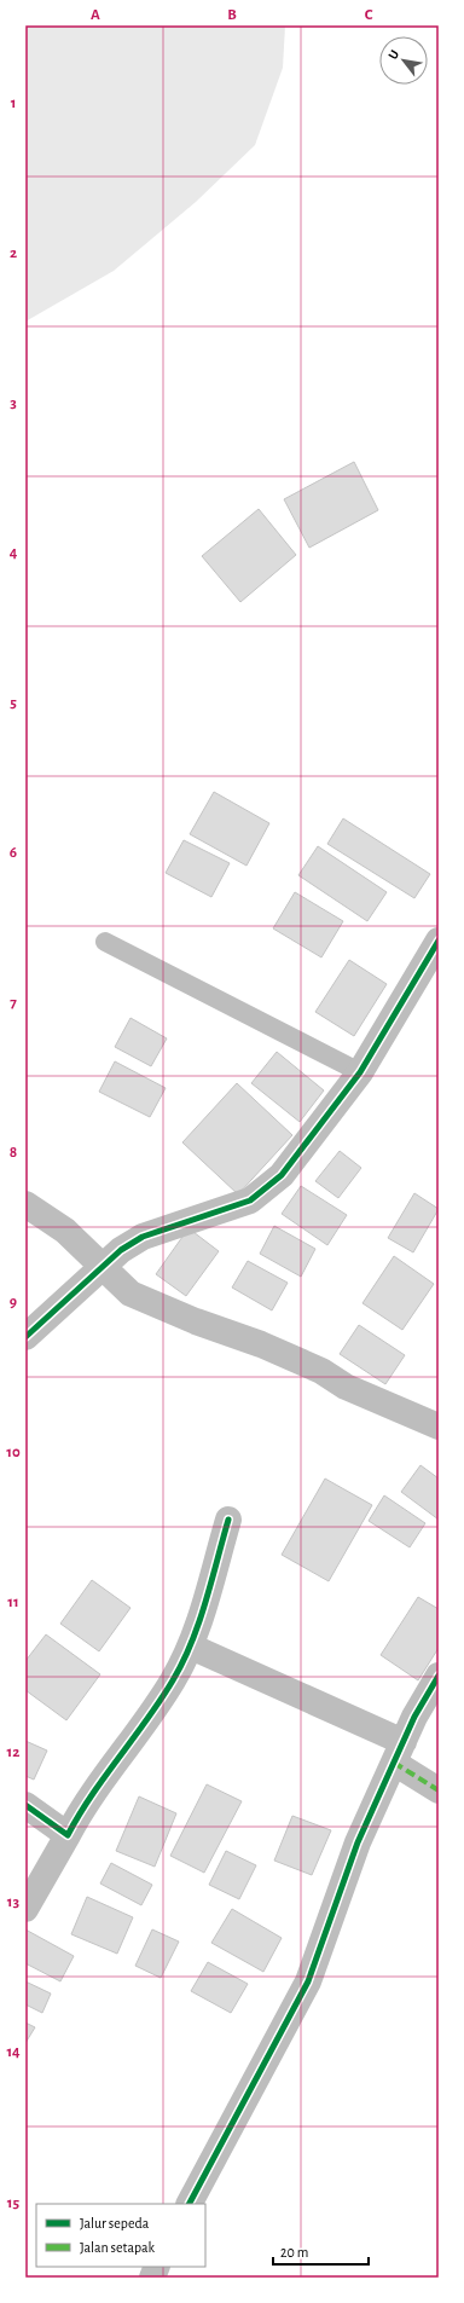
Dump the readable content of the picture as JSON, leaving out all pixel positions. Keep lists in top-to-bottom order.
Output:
{
  "legend": ["Jalur sepeda", "Jalan setapak"],
  "scale_bar": "20 m",
  "north": "top left",
  "grid": {
    "columns": ["A", "B", "C"],
    "rows": [
      "1",
      "2",
      "3",
      "4",
      "5",
      "6",
      "7",
      "8",
      "9",
      "10",
      "11",
      "12",
      "13",
      "14",
      "15"
    ]
  }
}
